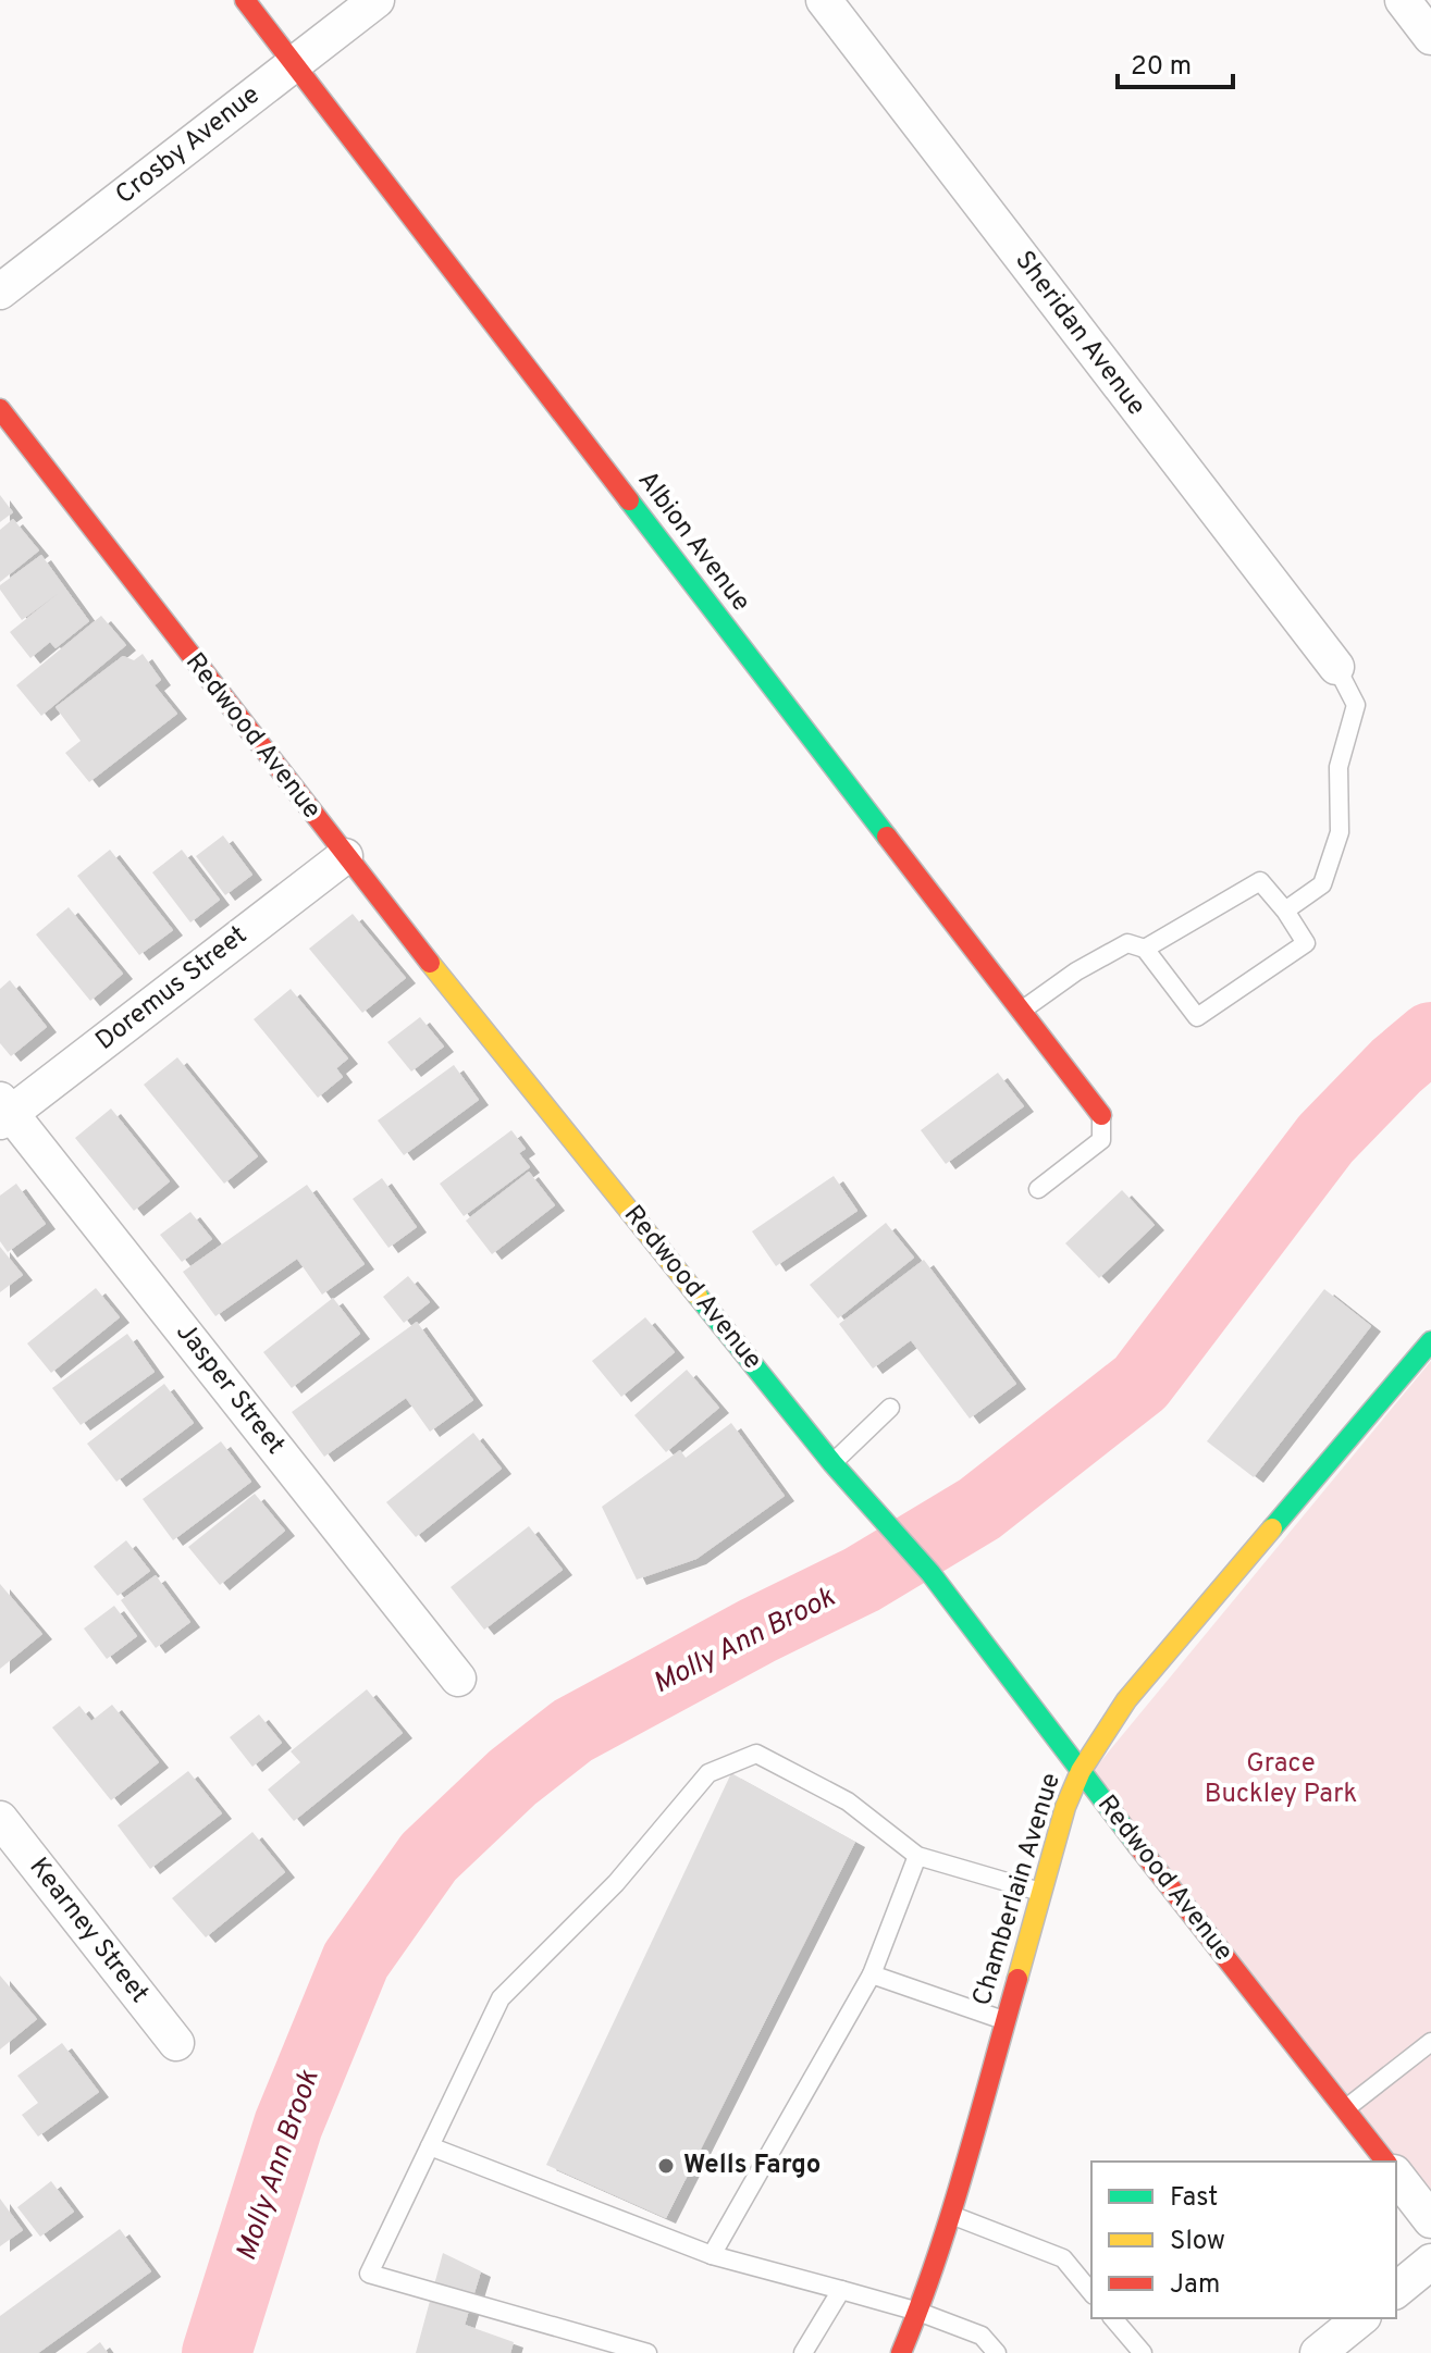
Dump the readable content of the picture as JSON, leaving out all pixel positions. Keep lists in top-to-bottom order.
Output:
{
  "streets": {
    "street": [
      "Crosby Avenue",
      "Sheridan Avenue",
      "Albion Avenue",
      "Redwood Avenue",
      "Doremus Street",
      "Jasper Street",
      "Chamberlain Avenue",
      "Kearney Street"
    ]
  },
  "crossings": [
    ["Crosby Avenue", "Albion Avenue"],
    ["Redwood Avenue", "Doremus Street"],
    ["Redwood Avenue", "Chamberlain Avenue"],
    ["Doremus Street", "Jasper Street"]
  ],
  "water": ["Molly Ann Brook"],
  "parks": ["Grace Buckley Park"],
  "places": ["Wells Fargo"],
  "legend": ["Fast", "Slow", "Jam"],
  "scale_bar": "20 m"
}
